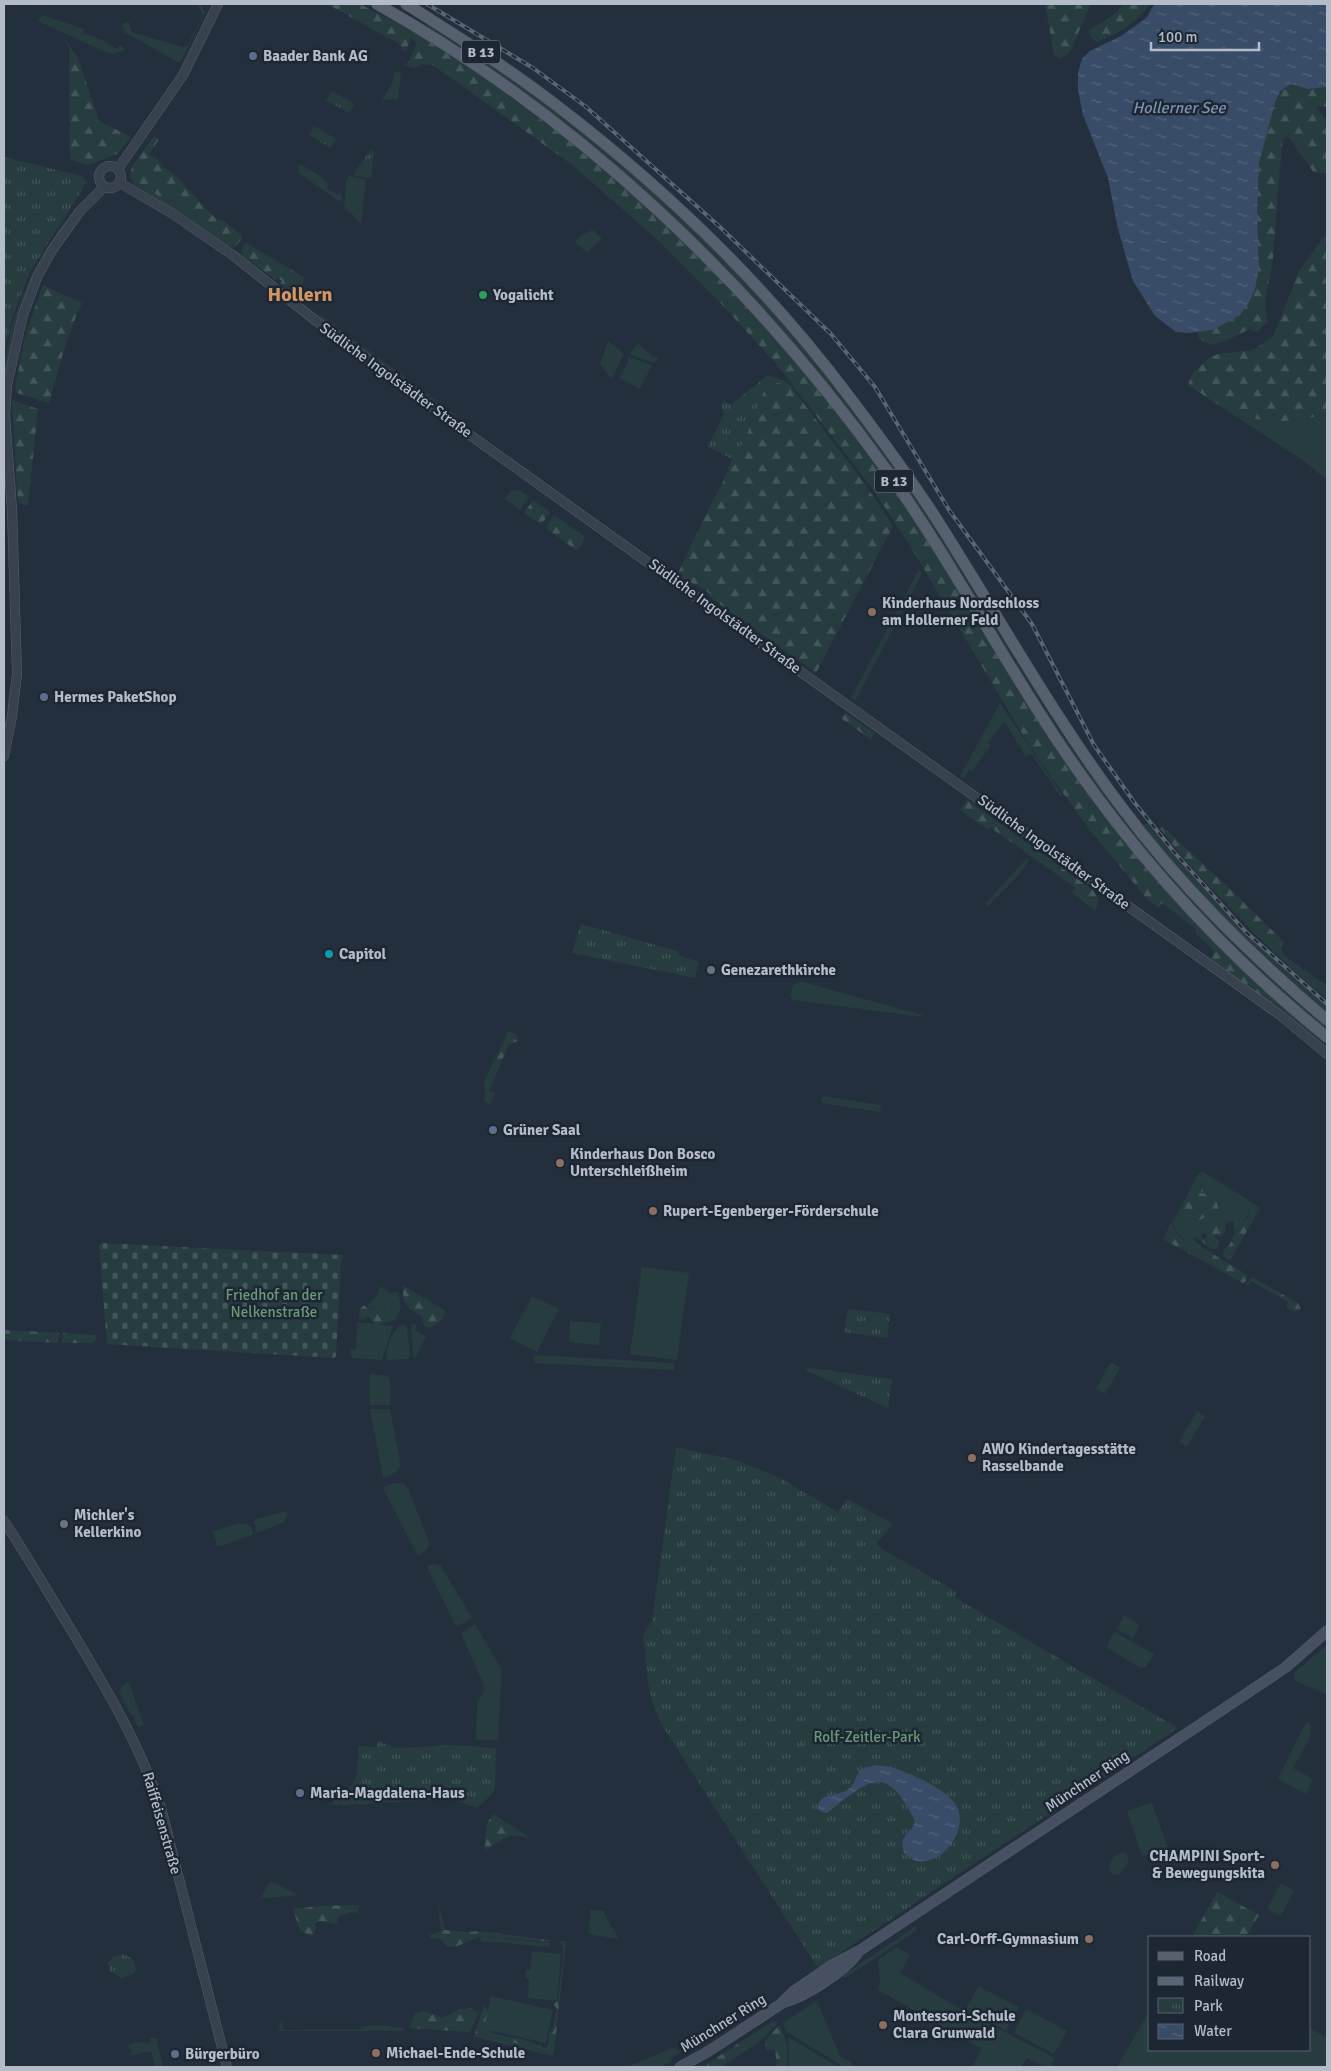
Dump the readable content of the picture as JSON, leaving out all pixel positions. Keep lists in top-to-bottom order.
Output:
{
  "streets": {
    "main road": ["B 13", "Münchner Ring"],
    "street": ["Südliche Ingolstädter Straße", "Raiffeisenstraße"]
  },
  "districts": ["Hollern"],
  "water": ["Hollerner See"],
  "parks": ["Friedhof an der Nelkenstraße", "Rolf-Zeitler-Park"],
  "places": [
    "Baader Bank AG",
    "Yogalicht",
    "Kinderhaus Nordschloss am Hollerner Feld",
    "Hermes PaketShop",
    "Capitol",
    "Genezarethkirche",
    "Grüner Saal",
    "Kinderhaus Don Bosco Unterschleißheim",
    "Rupert-Egenberger-Förderschule",
    "AWO Kindertagesstätte Rasselbande",
    "Michler's Kellerkino",
    "Maria-Magdalena-Haus",
    "CHAMPINI Sport- & Bewegungskita",
    "Carl-Orff-Gymnasium",
    "Montessori-Schule Clara Grunwald",
    "Michael-Ende-Schule",
    "Bürgerbüro"
  ],
  "legend": [
    "Road",
    "Railway",
    "Park",
    "Water"
  ],
  "scale_bar": "100 m"
}
